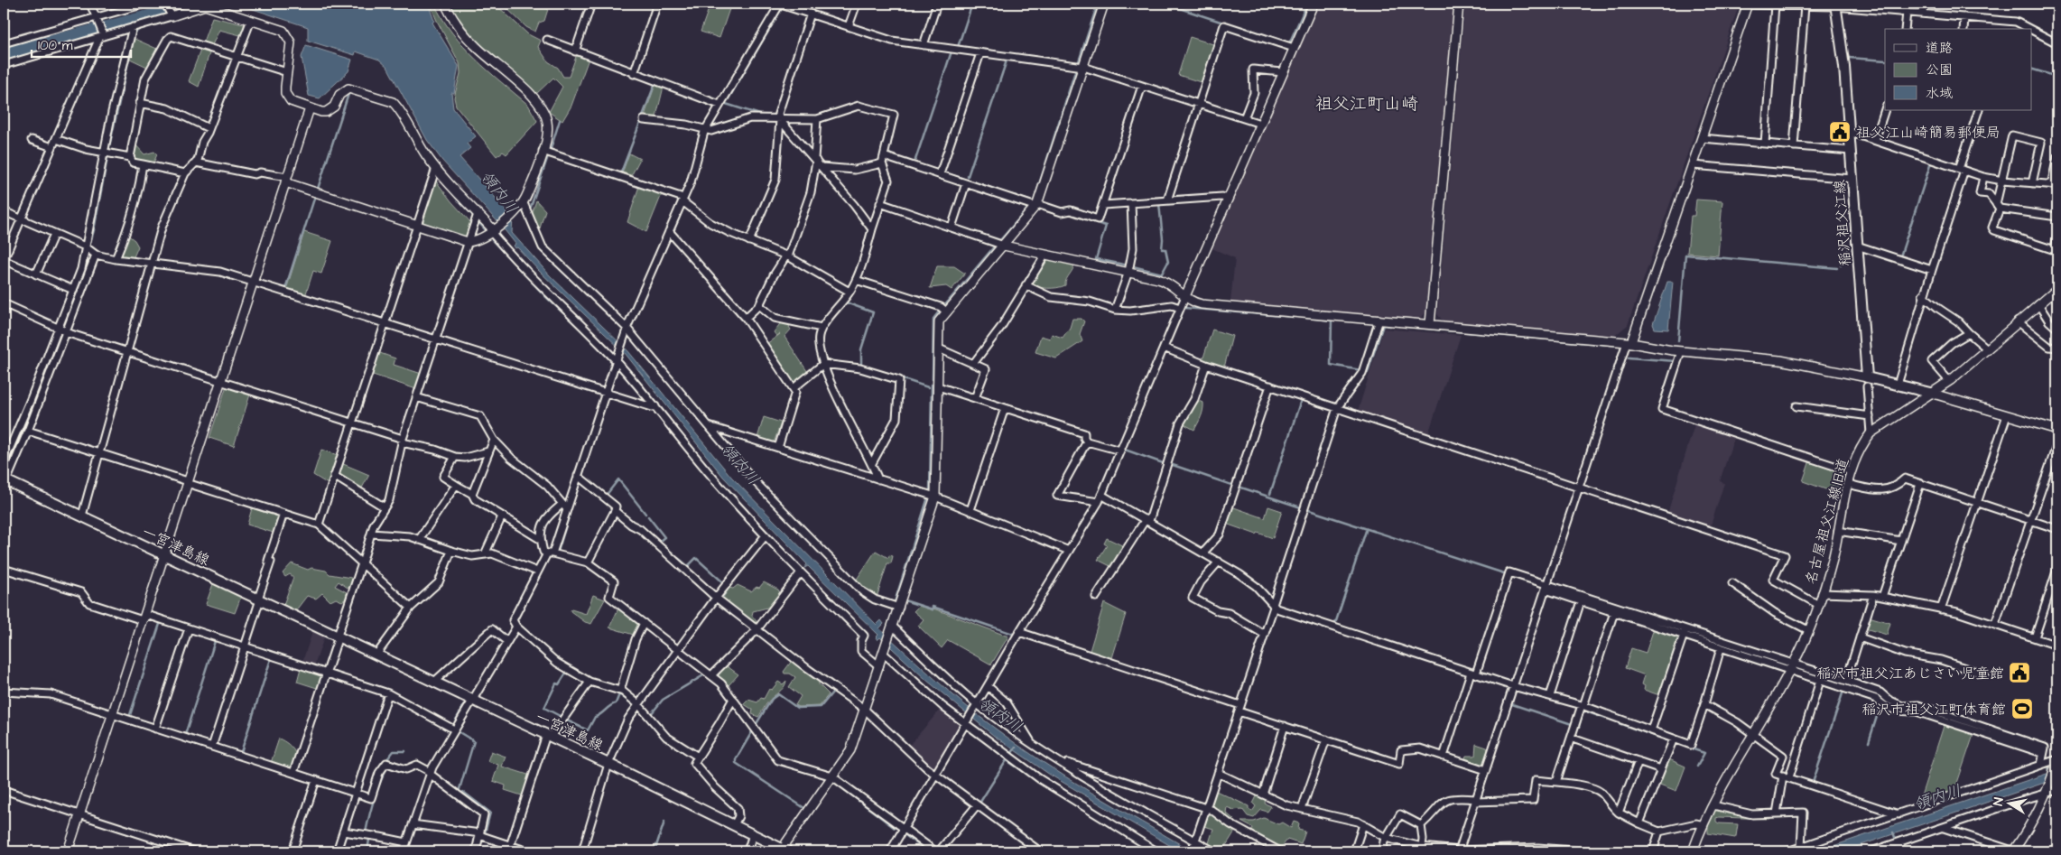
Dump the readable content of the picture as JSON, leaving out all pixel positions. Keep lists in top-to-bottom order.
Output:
{
  "streets": {
    "main road": ["稲沢祖父江線", "一宮津島線"],
    "street": ["名古屋祖父江線旧道"]
  },
  "districts": ["祖父江町山崎"],
  "water": ["領内川"],
  "places": {
    "public building": ["祖父江山崎簡易郵便局", "稲沢市祖父江あじさい児童館"],
    "sports": ["稲沢市祖父江町体育館"]
  },
  "legend": ["道路", "公園", "水域"],
  "scale_bar": "100 m",
  "north": "left"
}
